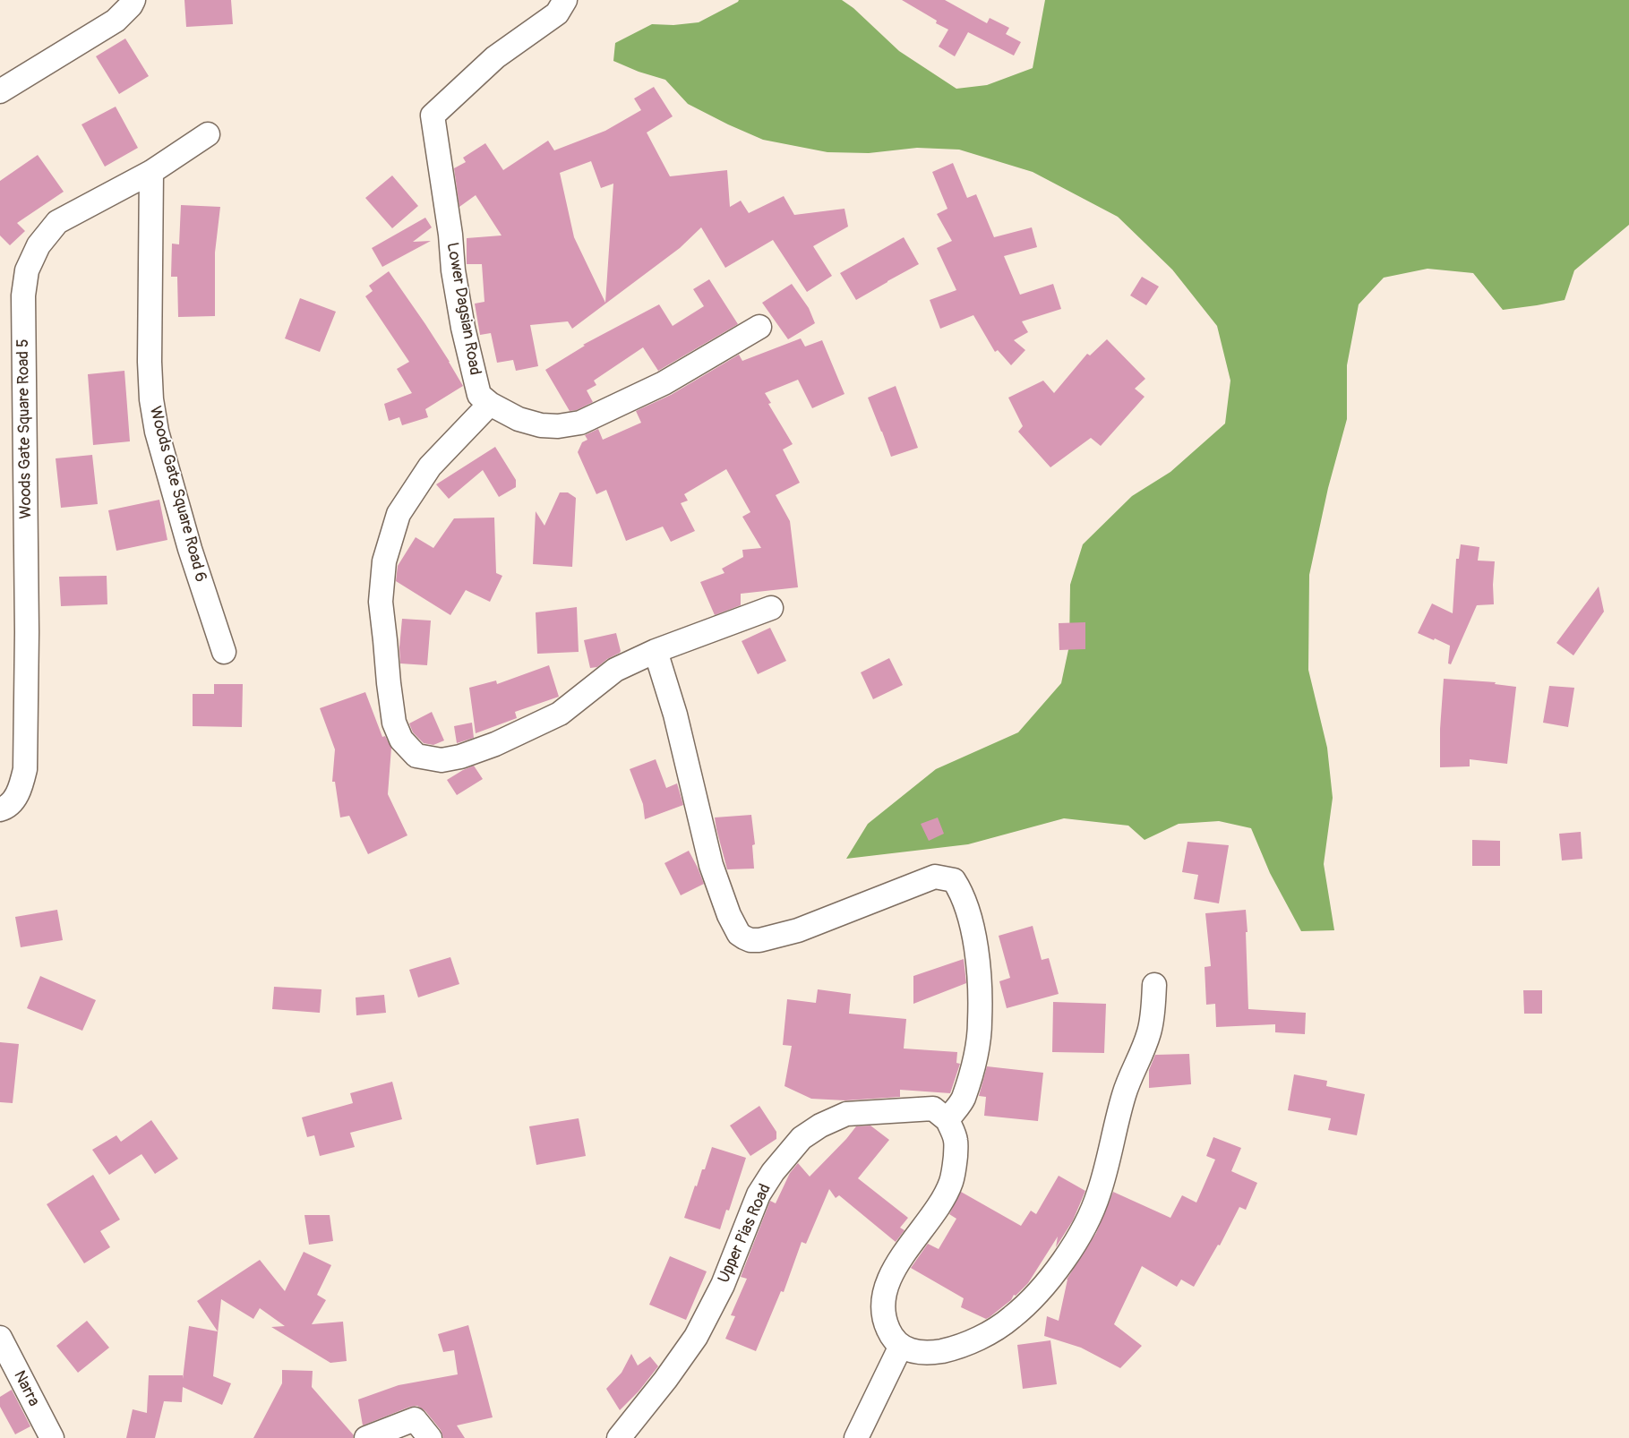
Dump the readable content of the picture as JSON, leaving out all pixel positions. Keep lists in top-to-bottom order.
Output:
{
  "streets": {
    "street": [
      "Lower Dagsian Road",
      "Woods Gate Square Road 5",
      "Woods Gate Square Road 6",
      "Upper Pias Road",
      "Narra"
    ]
  },
  "crossings": [
    ["Woods Gate Square Road 5", "Woods Gate Square Road 6"]
  ]
}
